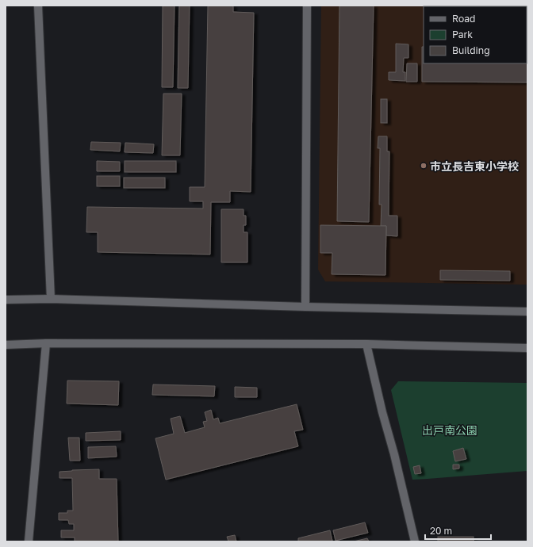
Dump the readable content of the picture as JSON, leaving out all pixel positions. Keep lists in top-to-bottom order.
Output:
{
  "parks": ["出戸南公園"],
  "places": ["市立長吉東小学校"],
  "legend": ["Road", "Park", "Building"],
  "scale_bar": "20 m"
}
